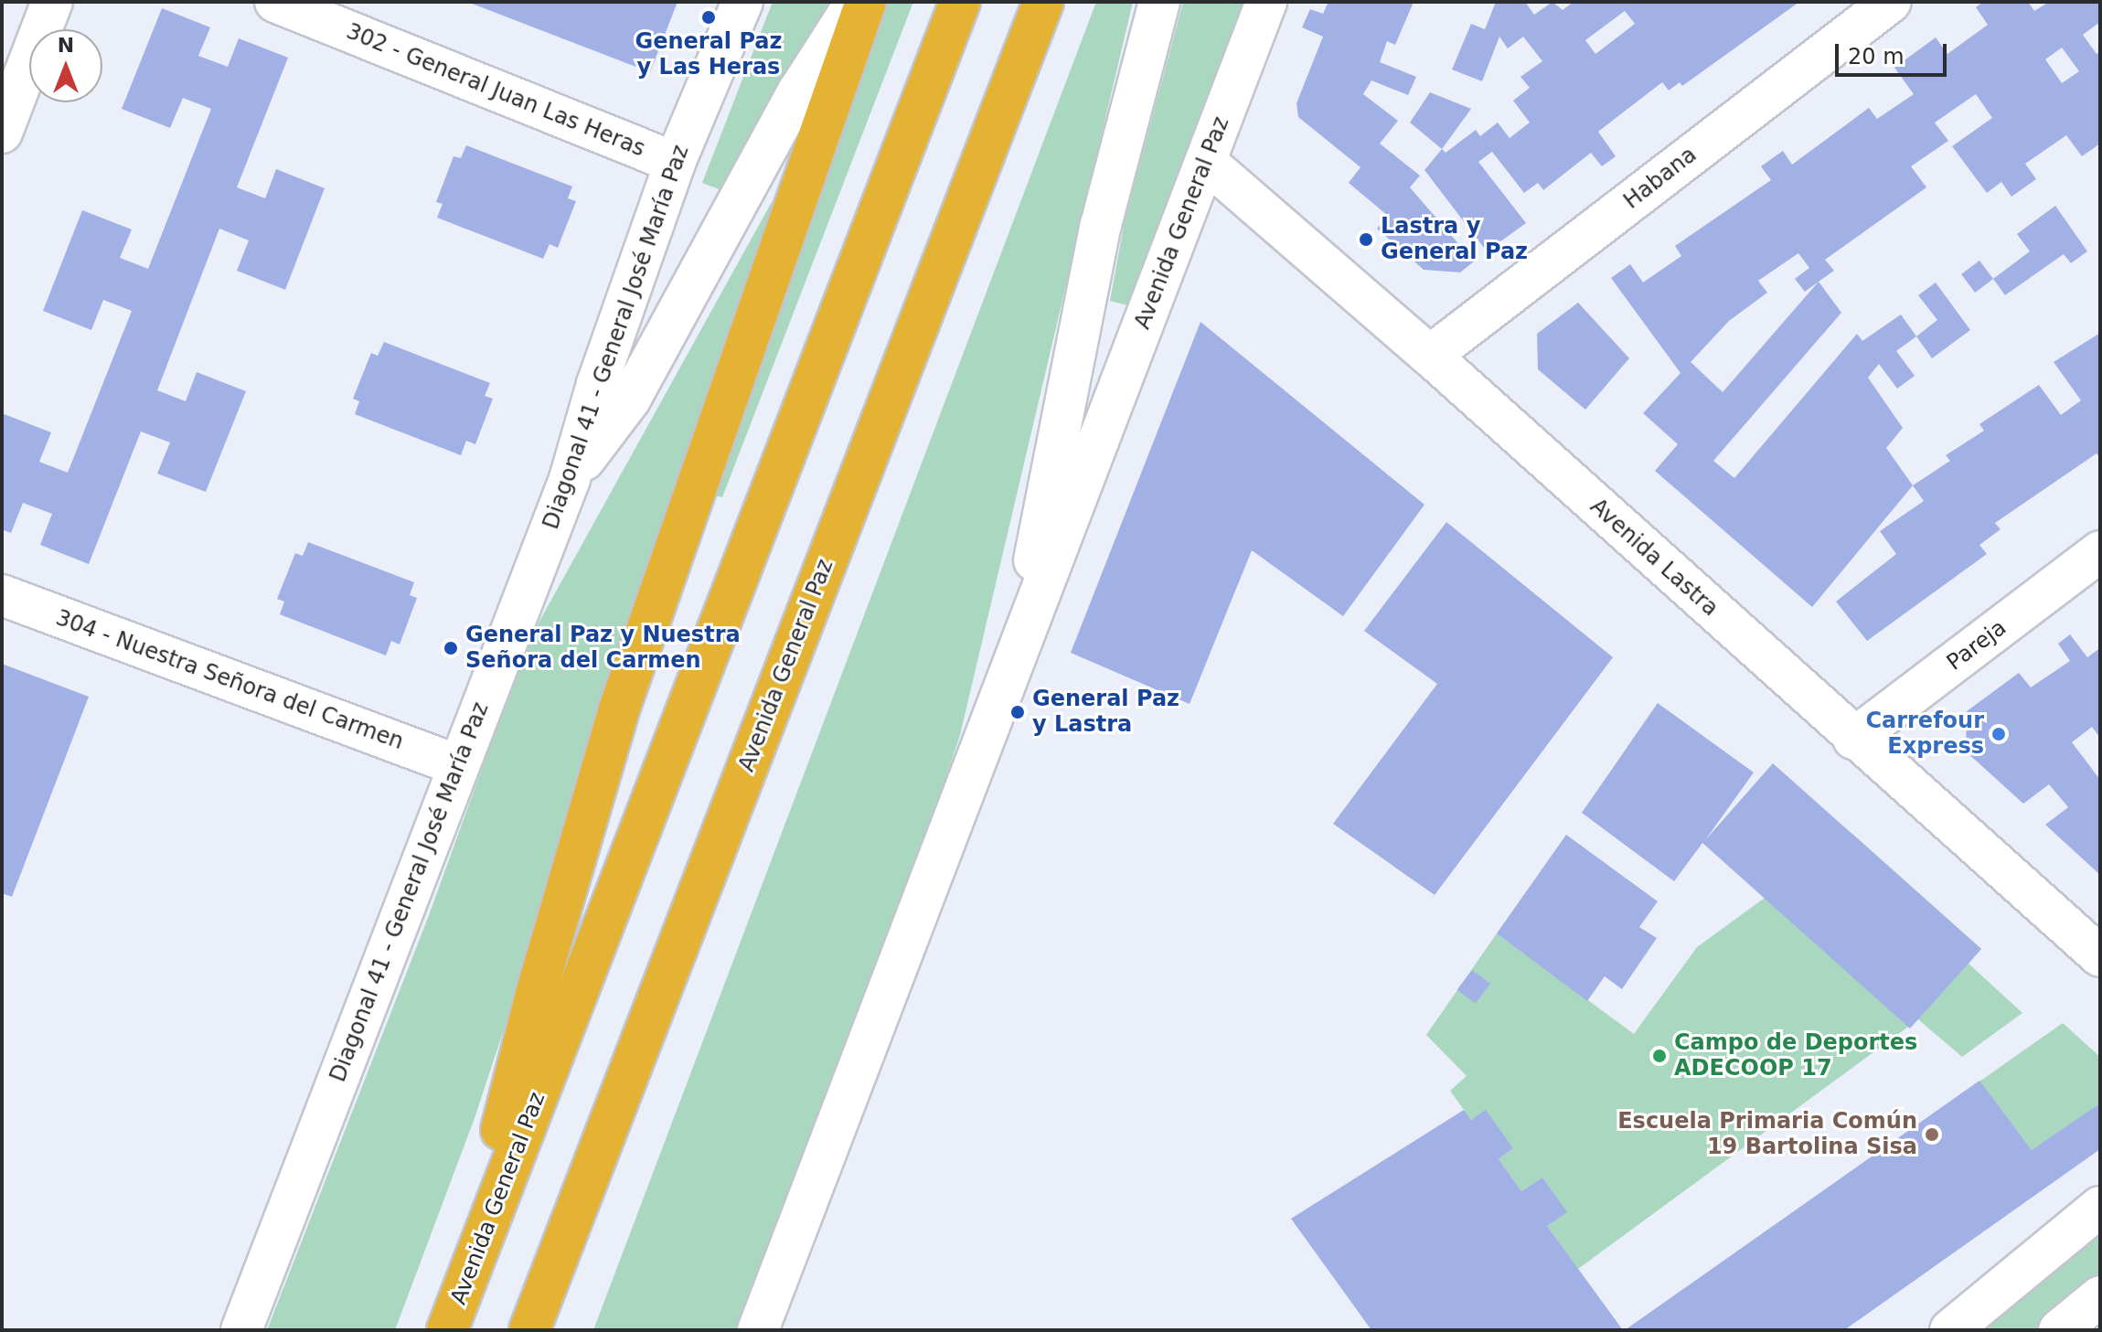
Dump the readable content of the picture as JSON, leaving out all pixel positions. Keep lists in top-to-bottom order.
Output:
{
  "streets": {
    "highway": ["Avenida General Paz"],
    "street": [
      "302 - General Juan Las Heras",
      "Habana",
      "Diagonal 41 - General José María Paz",
      "Avenida Lastra",
      "Pareja",
      "304 - Nuestra Señora del Carmen"
    ]
  },
  "crossings": [
    ["302 - General Juan Las Heras", "Diagonal 41 - General José María Paz"],
    ["Habana", "Avenida Lastra"],
    ["Avenida General Paz", "Avenida Lastra"],
    ["Diagonal 41 - General José María Paz", "304 - Nuestra Señora del Carmen"],
    ["Avenida Lastra", "Pareja"]
  ],
  "places": [
    "General Paz y Las Heras",
    "Lastra y General Paz",
    "General Paz y Nuestra Señora del Carmen",
    "General Paz y Lastra",
    "Carrefour Express",
    "Campo de Deportes ADECOOP 17",
    "Escuela Primaria Común 19 Bartolina Sisa"
  ],
  "scale_bar": "20 m",
  "north": "top"
}
